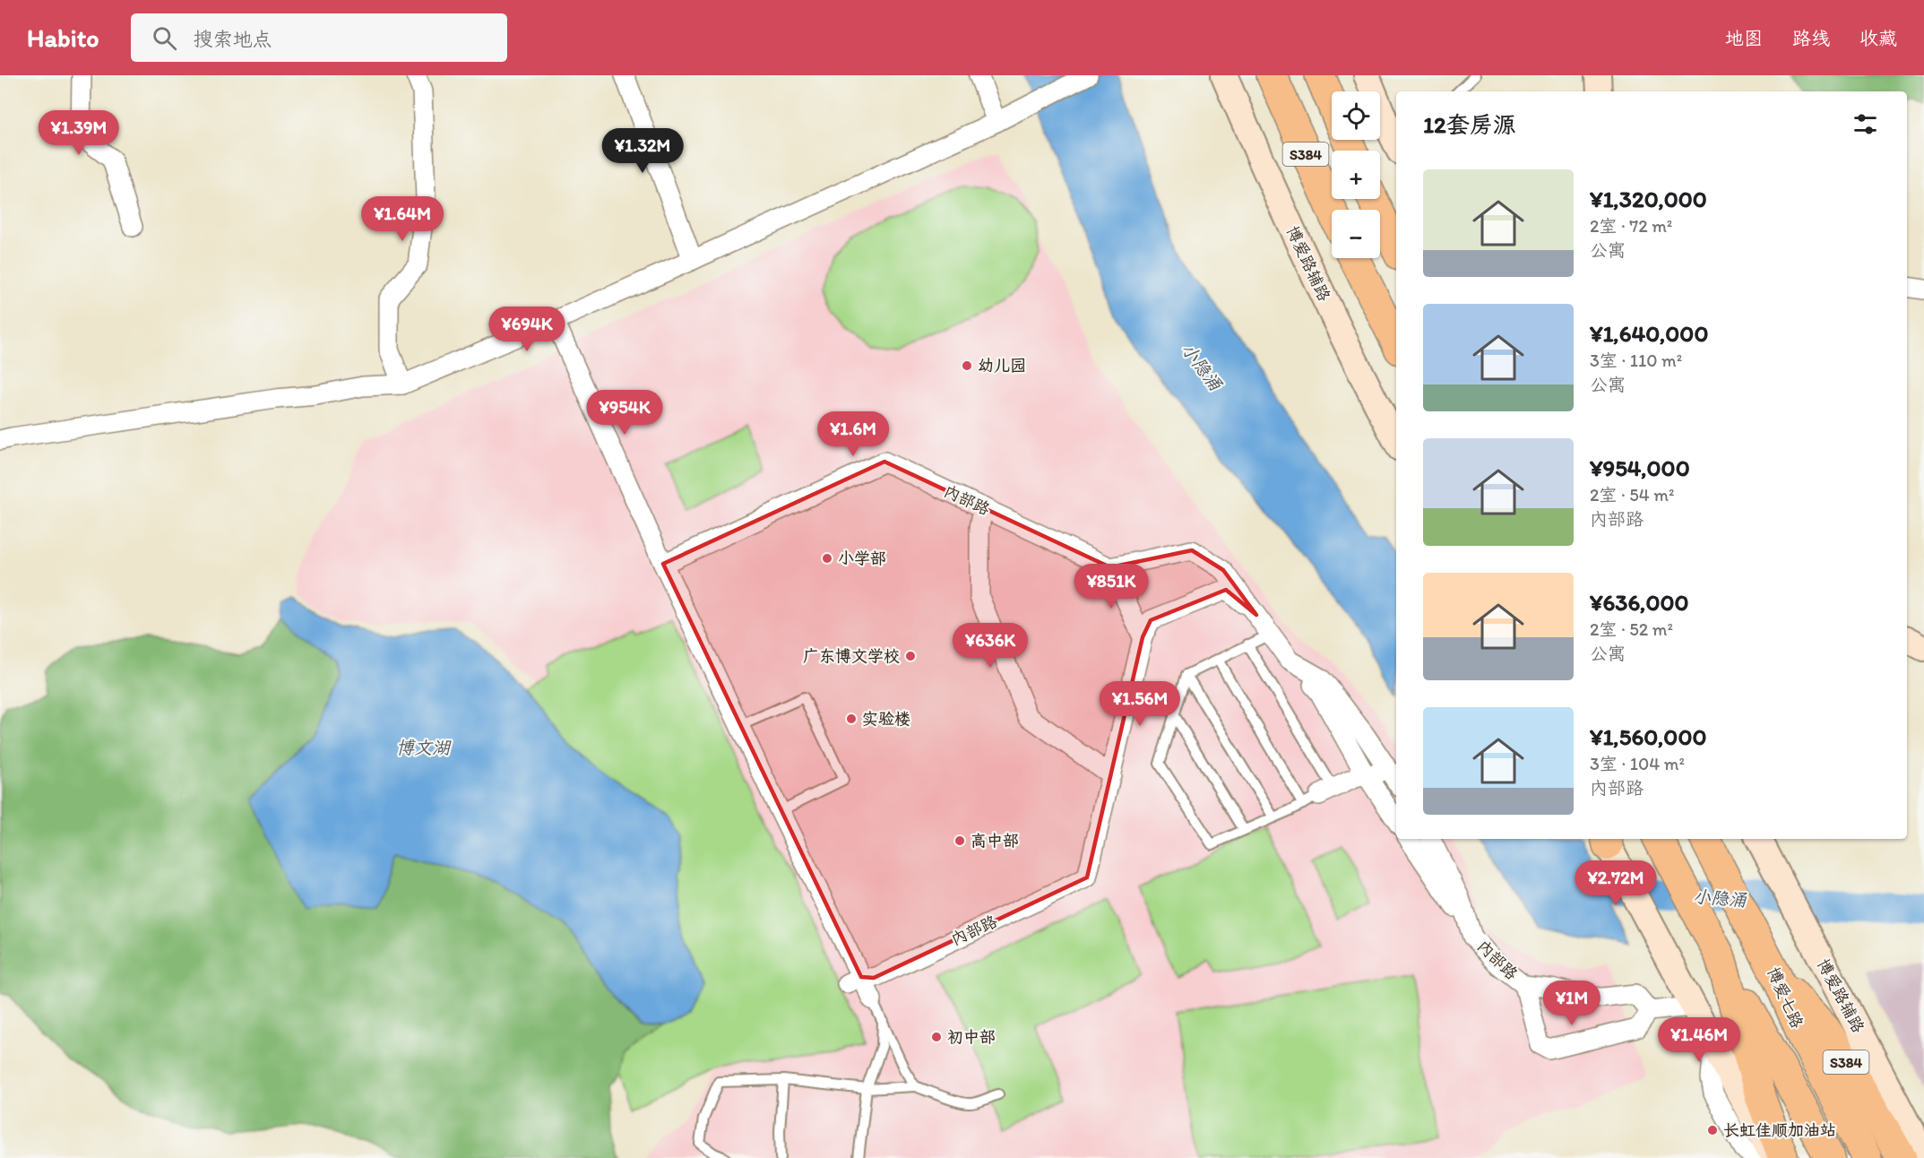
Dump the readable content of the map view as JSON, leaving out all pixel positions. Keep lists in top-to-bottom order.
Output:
{
  "streets": {
    "highway": ["S384", "博爱七路"],
    "street": ["博爱路辅路", "内部路"]
  },
  "crossings": [
    ["S384", "博爱七路"]
  ],
  "water": ["小隐涌", "博文湖"],
  "places": [
    "幼儿园",
    "小学部",
    "广东博文学校",
    "实验楼",
    "高中部",
    "初中部",
    "长虹佳顺加油站"
  ],
  "page": {
    "header": "Habito",
    "search": "搜索地点",
    "nav": ["地图", "路线", "收藏"],
    "map_buttons": ["+", "−"],
    "heading": "12套房源",
    "price": [
      "¥1.39M",
      "¥1.32M",
      "¥1.64M",
      "¥694K",
      "¥954K",
      "¥1.6M",
      "¥851K",
      "¥636K",
      "¥1.56M",
      "¥2.72M",
      "¥1M",
      "¥1.46M"
    ],
    "list": [
      {
        "name": "¥1,320,000",
        "note": "2室 · 72 m² · 公寓"
      },
      {
        "name": "¥1,640,000",
        "note": "3室 · 110 m² · 公寓"
      },
      {
        "name": "¥954,000",
        "note": "2室 · 54 m² · 内部路"
      },
      {
        "name": "¥636,000",
        "note": "2室 · 52 m² · 公寓"
      },
      {
        "name": "¥1,560,000",
        "note": "3室 · 104 m² · 内部路"
      }
    ]
  }
}
